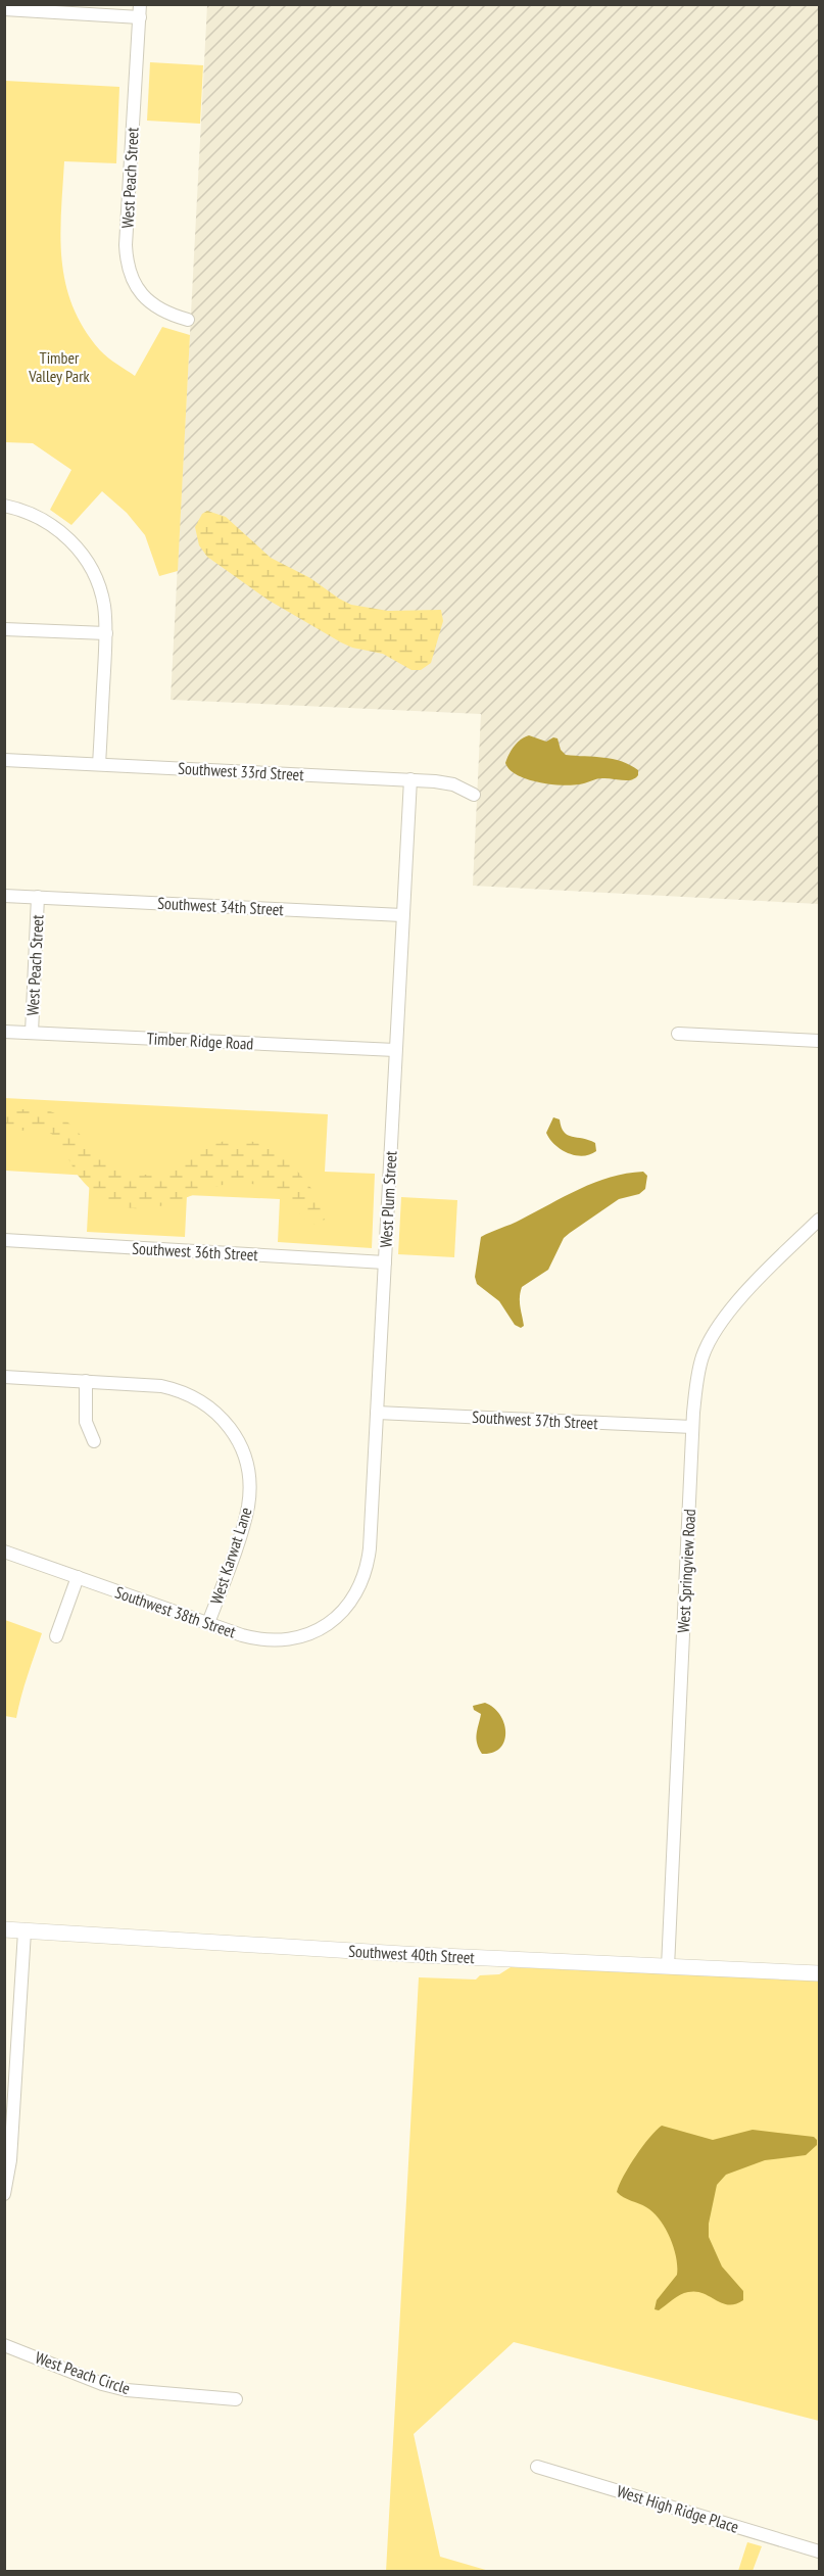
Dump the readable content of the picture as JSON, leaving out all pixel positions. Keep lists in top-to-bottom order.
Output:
{
  "streets": {
    "main road": ["Southwest 40th Street"],
    "street": [
      "West Peach Street",
      "Southwest 33rd Street",
      "Southwest 34th Street",
      "Timber Ridge Road",
      "West Plum Street",
      "Southwest 36th Street",
      "Southwest 37th Street",
      "West Karwat Lane",
      "West Springview Road",
      "Southwest 38th Street",
      "West Peach Circle",
      "West High Ridge Place"
    ]
  },
  "crossings": [
    ["West Peach Street", "Southwest 34th Street"],
    ["West Peach Street", "Timber Ridge Road"],
    ["Southwest 33rd Street", "West Plum Street"],
    ["Southwest 34th Street", "West Plum Street"],
    ["Timber Ridge Road", "West Plum Street"],
    ["West Plum Street", "Southwest 36th Street"],
    ["West Plum Street", "Southwest 37th Street"],
    ["West Plum Street", "Southwest 38th Street"],
    ["Southwest 37th Street", "West Springview Road"],
    ["West Karwat Lane", "Southwest 38th Street"],
    ["West Springview Road", "Southwest 40th Street"]
  ],
  "parks": ["Timber Valley Park"]
}
